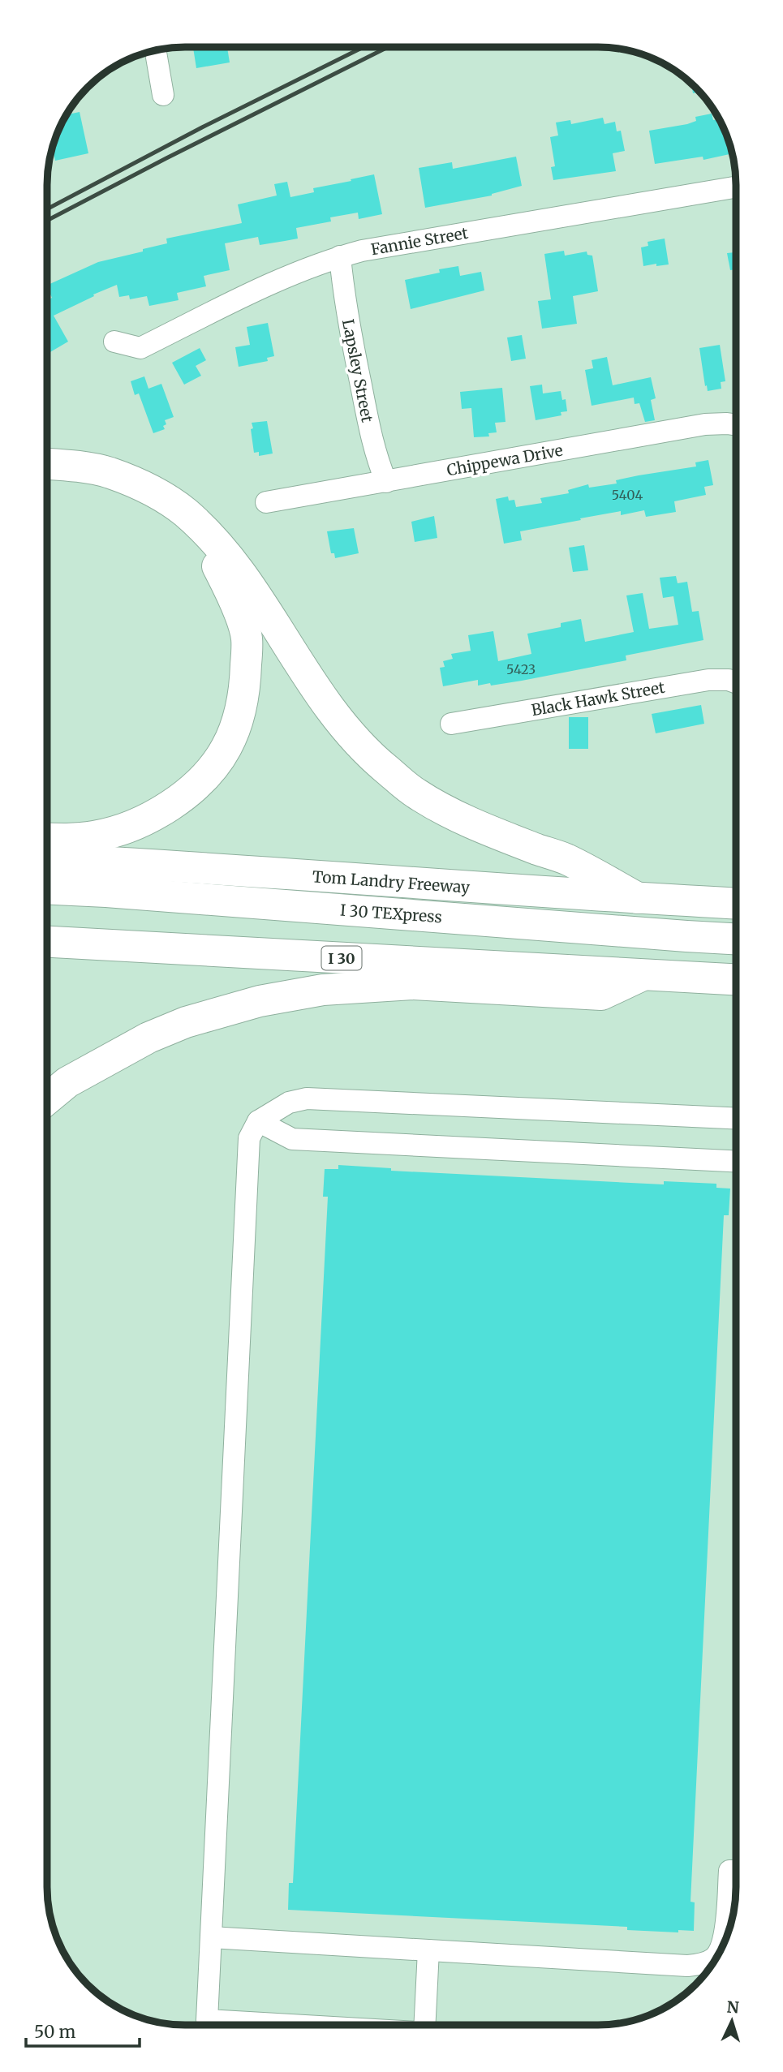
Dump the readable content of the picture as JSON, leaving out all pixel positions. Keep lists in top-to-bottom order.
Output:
{
  "streets": {
    "highway": ["Tom Landry Freeway", "I 30 TEXpress", "I 30"],
    "street": [
      "Fannie Street",
      "Lapsley Street",
      "Chippewa Drive",
      "Black Hawk Street"
    ]
  },
  "crossings": [
    ["Fannie Street", "Lapsley Street"],
    ["Lapsley Street", "Chippewa Drive"]
  ],
  "house_numbers": ["5404", "5423"],
  "scale_bar": "50 m",
  "north": "top"
}
